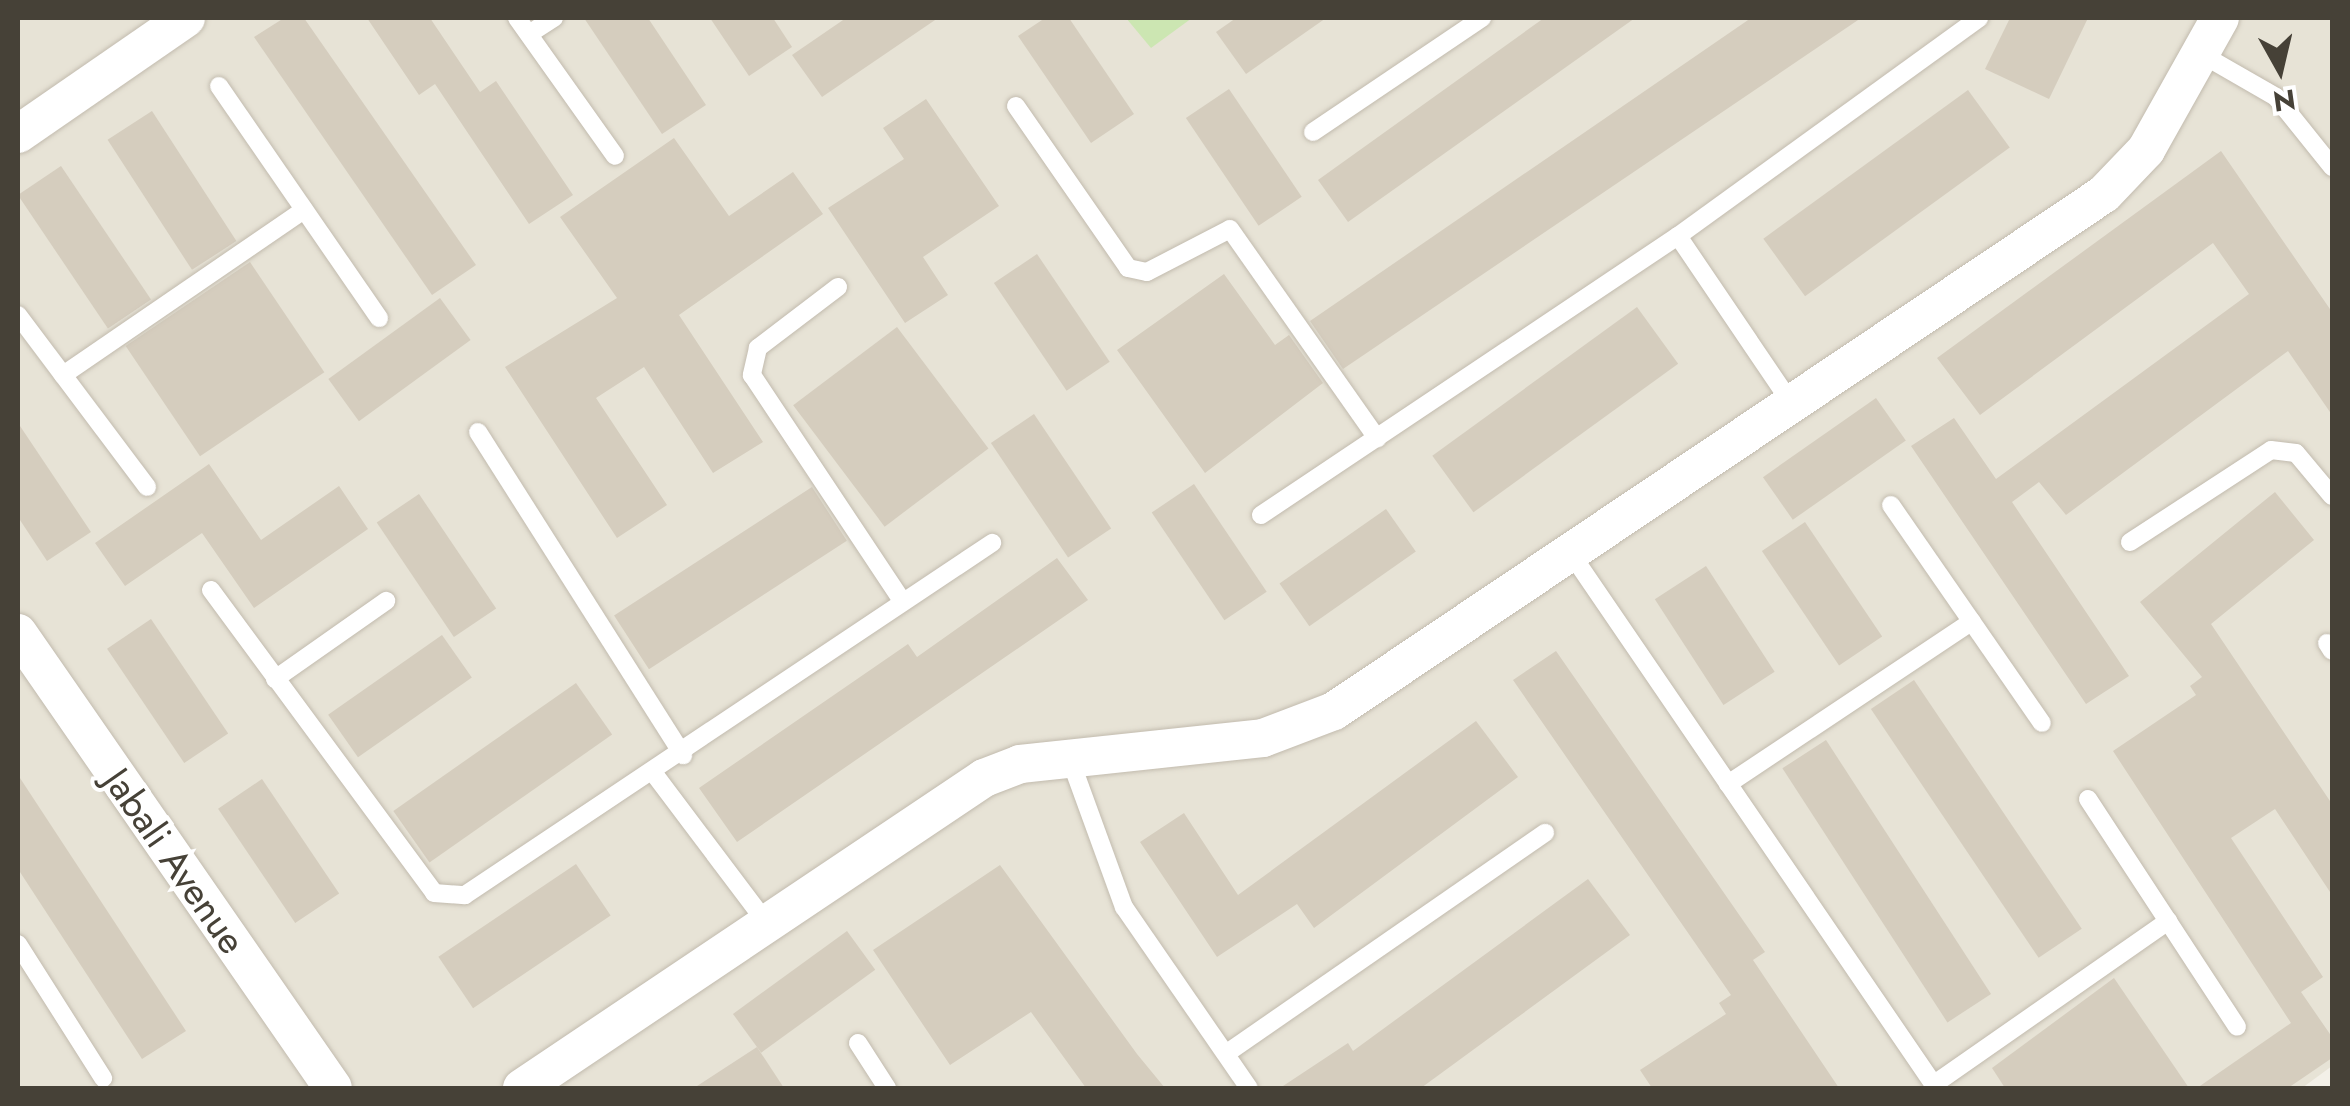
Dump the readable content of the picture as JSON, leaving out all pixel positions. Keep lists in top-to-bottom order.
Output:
{
  "streets": {
    "street": ["Jabali Avenue"]
  },
  "north": "bottom"
}
